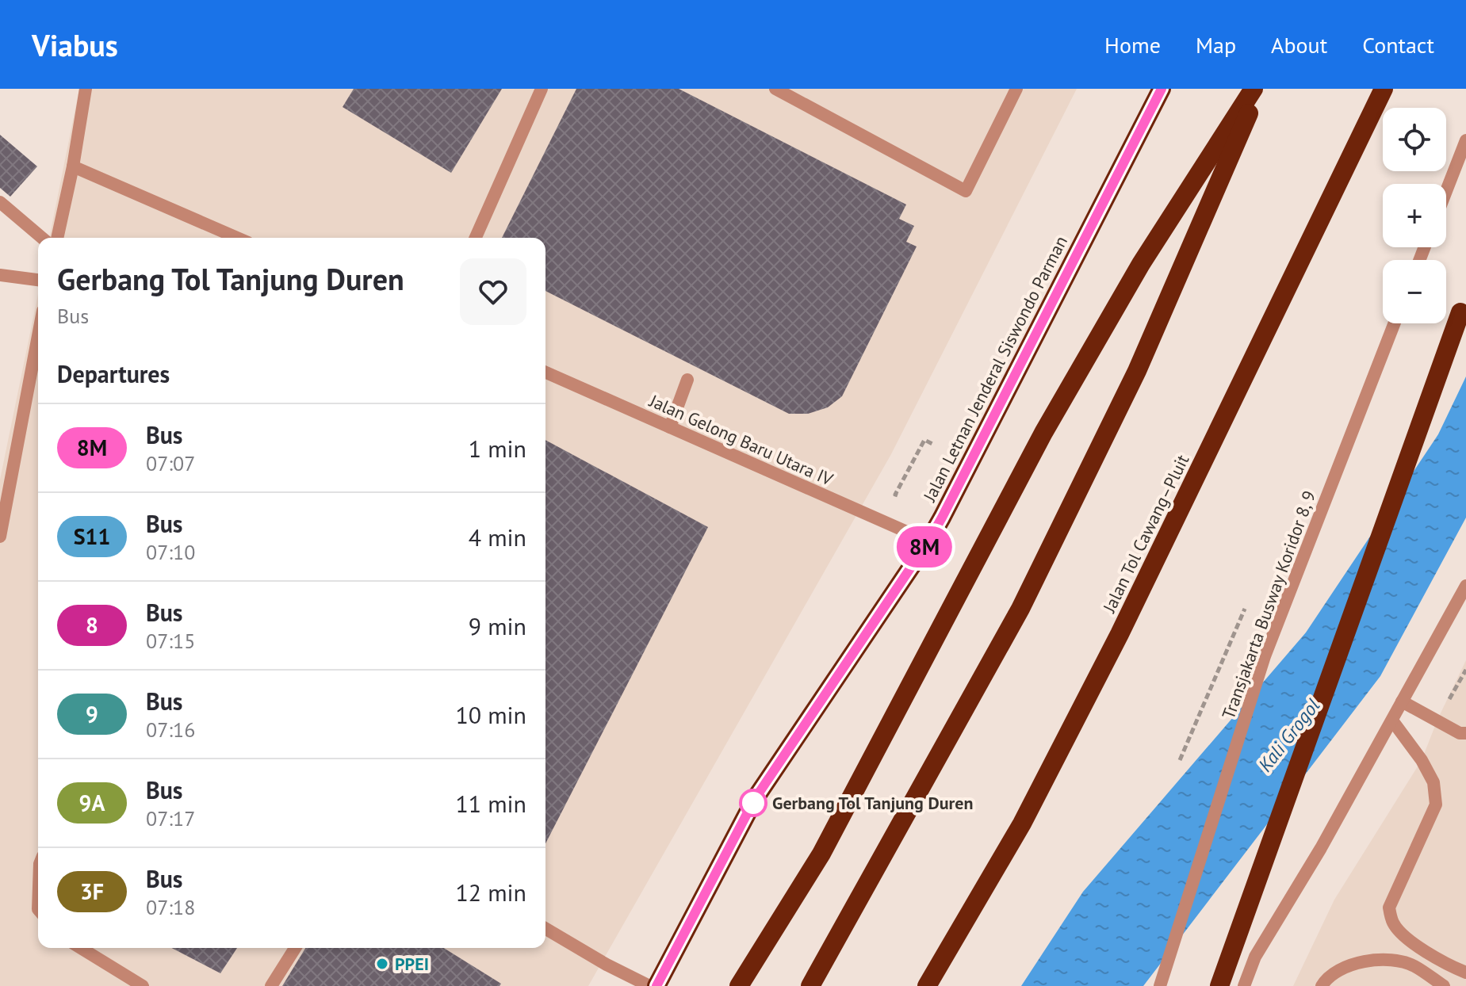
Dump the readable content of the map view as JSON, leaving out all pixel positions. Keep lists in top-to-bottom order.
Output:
{
  "streets": {
    "highway": ["Jalan Letnan Jenderal Siswondo Parman", "Jalan Tol Cawang–Pluit"],
    "street": ["Jalan Gelong Baru Utara IV", "Transjakarta Busway Koridor 8, 9"]
  },
  "crossings": [
    ["Jalan Letnan Jenderal Siswondo Parman", "Jalan Gelong Baru Utara IV"]
  ],
  "water": ["Kali Grogol"],
  "places": ["Gerbang Tol Tanjung Duren", "PPEI"],
  "lines": ["bus line 8M"],
  "page": {
    "header": "Viabus",
    "nav": [
      "Home",
      "Map",
      "About",
      "Contact"
    ],
    "on_map": "8M",
    "map_buttons": ["+", "−"],
    "heading": [
      ["Gerbang Tol Tanjung Duren", "Bus"],
      "Departures"
    ],
    "list": [
      {
        "mark": "8M",
        "name": "Bus",
        "note": "07:07",
        "value": "1 min"
      },
      {
        "mark": "S11",
        "name": "Bus",
        "note": "07:10",
        "value": "4 min"
      },
      {
        "mark": "8",
        "name": "Bus",
        "note": "07:15",
        "value": "9 min"
      },
      {
        "mark": "9",
        "name": "Bus",
        "note": "07:16",
        "value": "10 min"
      },
      {
        "mark": "9A",
        "name": "Bus",
        "note": "07:17",
        "value": "11 min"
      },
      {
        "mark": "3F",
        "name": "Bus",
        "note": "07:18",
        "value": "12 min"
      }
    ]
  }
}
